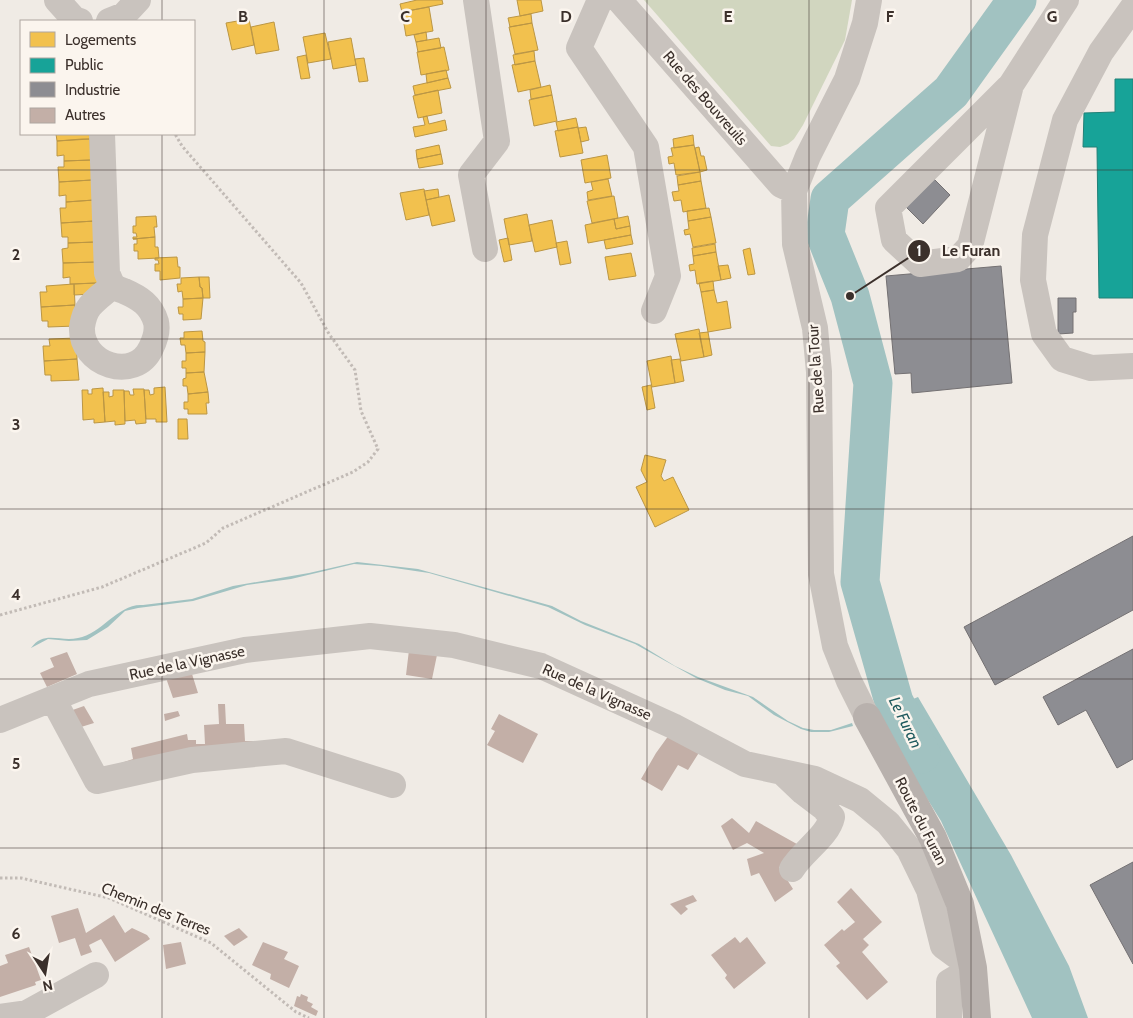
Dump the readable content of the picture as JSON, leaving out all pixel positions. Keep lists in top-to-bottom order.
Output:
{
  "streets": {
    "main road": ["Route du Furan"],
    "street": ["Rue des Bouvreuils", "Rue de la Tour", "Rue de la Vignasse"],
    "path": ["Chemin des Terres"]
  },
  "crossings": [
    ["Rue des Bouvreuils", "Rue de la Tour"],
    ["Rue de la Tour", "Route du Furan"],
    ["Rue de la Vignasse", "Route du Furan"]
  ],
  "water": ["Le Furan"],
  "places": ["Le Furan"],
  "legend": [
    "Logements",
    "Public",
    "Industrie",
    "Autres"
  ],
  "north": "bottom",
  "grid": {
    "columns": [
      "B",
      "C",
      "D",
      "E",
      "F",
      "G"
    ],
    "rows": [
      "2",
      "3",
      "4",
      "5",
      "6"
    ]
  }
}
